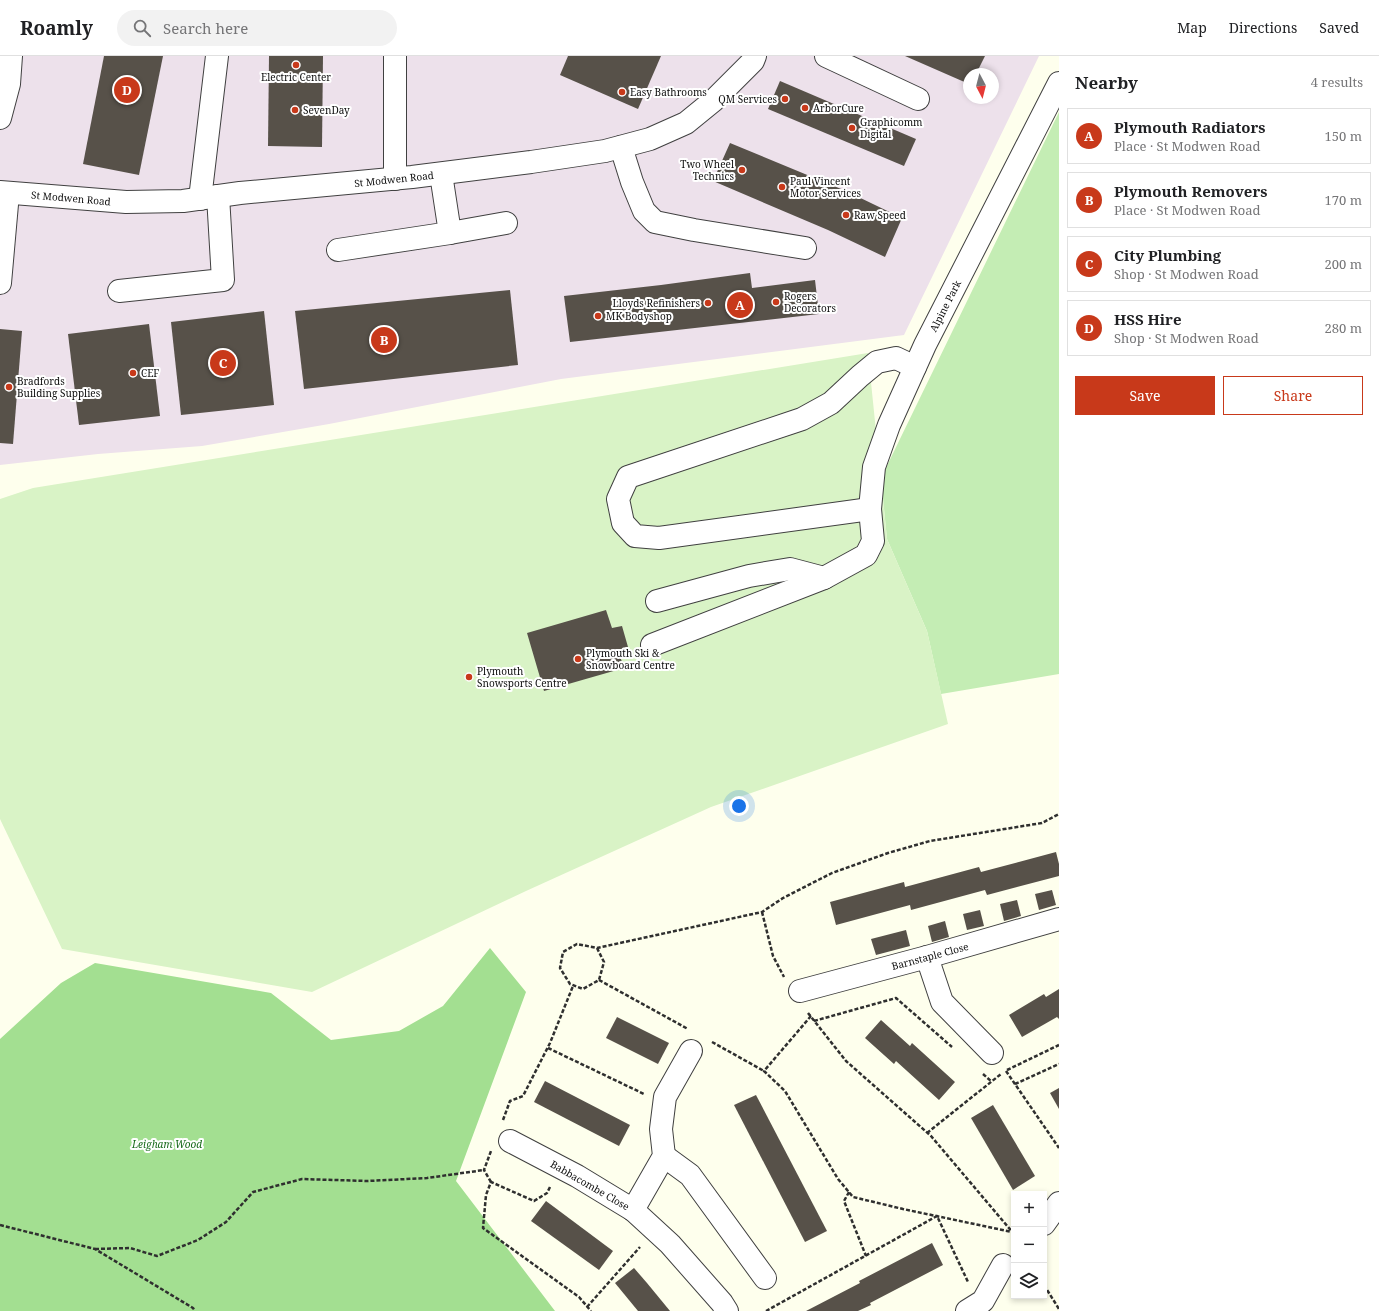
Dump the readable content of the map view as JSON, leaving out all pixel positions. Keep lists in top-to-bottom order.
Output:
{
  "streets": {
    "street": [
      "St Modwen Road",
      "Alpine Park",
      "Barnstaple Close",
      "Babbacombe Close"
    ]
  },
  "parks": ["Leigham Wood"],
  "places": [
    "Electric Center",
    "Easy Bathrooms",
    "QM Services",
    "ArborCure",
    "SevenDay",
    "Graphicomm Digital",
    "Two Wheel Technics",
    "Paul Vincent Motor Services",
    "Raw Speed",
    "Rogers Decorators",
    "Lloyds Refinishers",
    "MK Bodyshop",
    "CEF",
    "Bradfords Building Supplies",
    "Plymouth Ski & Snowboard Centre",
    "Plymouth Snowsports Centre"
  ],
  "north": "bottom",
  "page": {
    "header": "Roamly",
    "search": "Search here",
    "nav": ["Map", "Directions", "Saved"],
    "heading": ["Nearby", "4 results"],
    "pins": [
      "D",
      "A",
      "B",
      "C"
    ],
    "list": [
      {
        "mark": "A",
        "name": "Plymouth Radiators",
        "note": "Place · St Modwen Road",
        "value": "150 m"
      },
      {
        "mark": "B",
        "name": "Plymouth Removers",
        "note": "Place · St Modwen Road",
        "value": "170 m"
      },
      {
        "mark": "C",
        "name": "City Plumbing",
        "note": "Shop · St Modwen Road",
        "value": "200 m"
      },
      {
        "mark": "D",
        "name": "HSS Hire",
        "note": "Shop · St Modwen Road",
        "value": "280 m"
      }
    ],
    "buttons": ["Save", "Share"],
    "map_buttons": ["+", "−"]
  }
}
